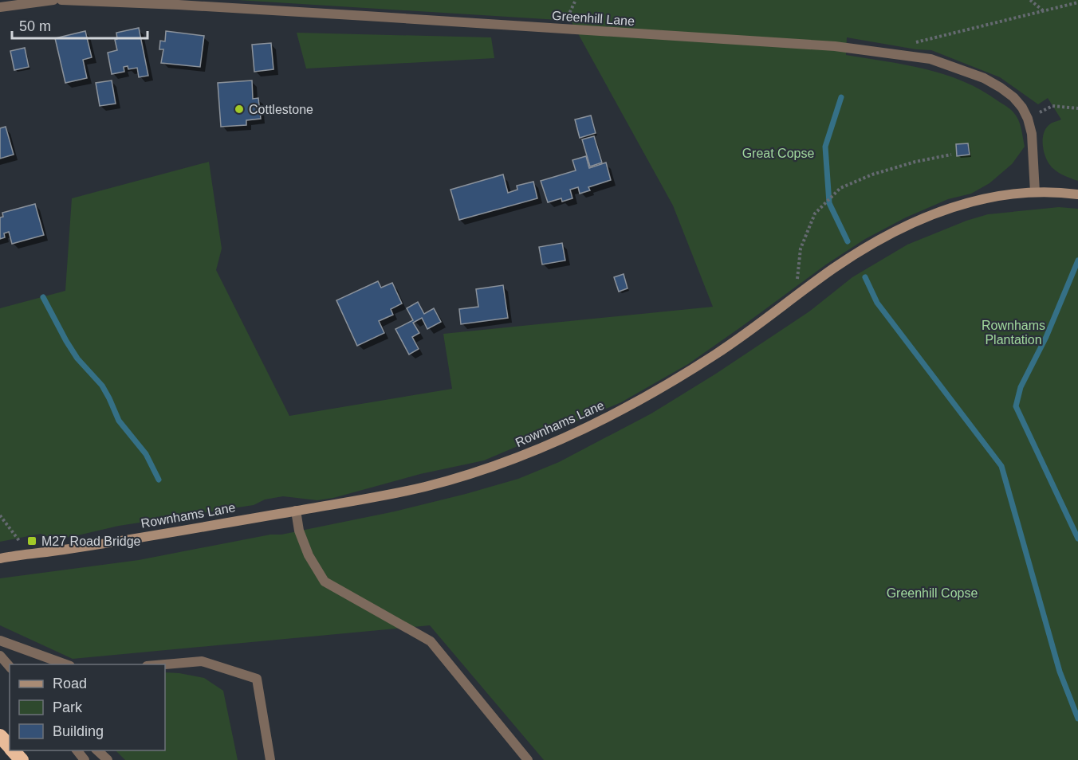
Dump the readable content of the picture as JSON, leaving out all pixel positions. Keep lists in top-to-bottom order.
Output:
{
  "streets": {
    "street": ["Greenhill Lane", "Rownhams Lane"]
  },
  "crossings": [
    ["Greenhill Lane", "Rownhams Lane"]
  ],
  "parks": ["Great Copse", "Rownhams Plantation", "Greenhill Copse"],
  "places": {
    "other": ["Cottlestone"],
    "transit": ["M27 Road Bridge"]
  },
  "legend": ["Road", "Park", "Building"],
  "scale_bar": "50 m"
}
